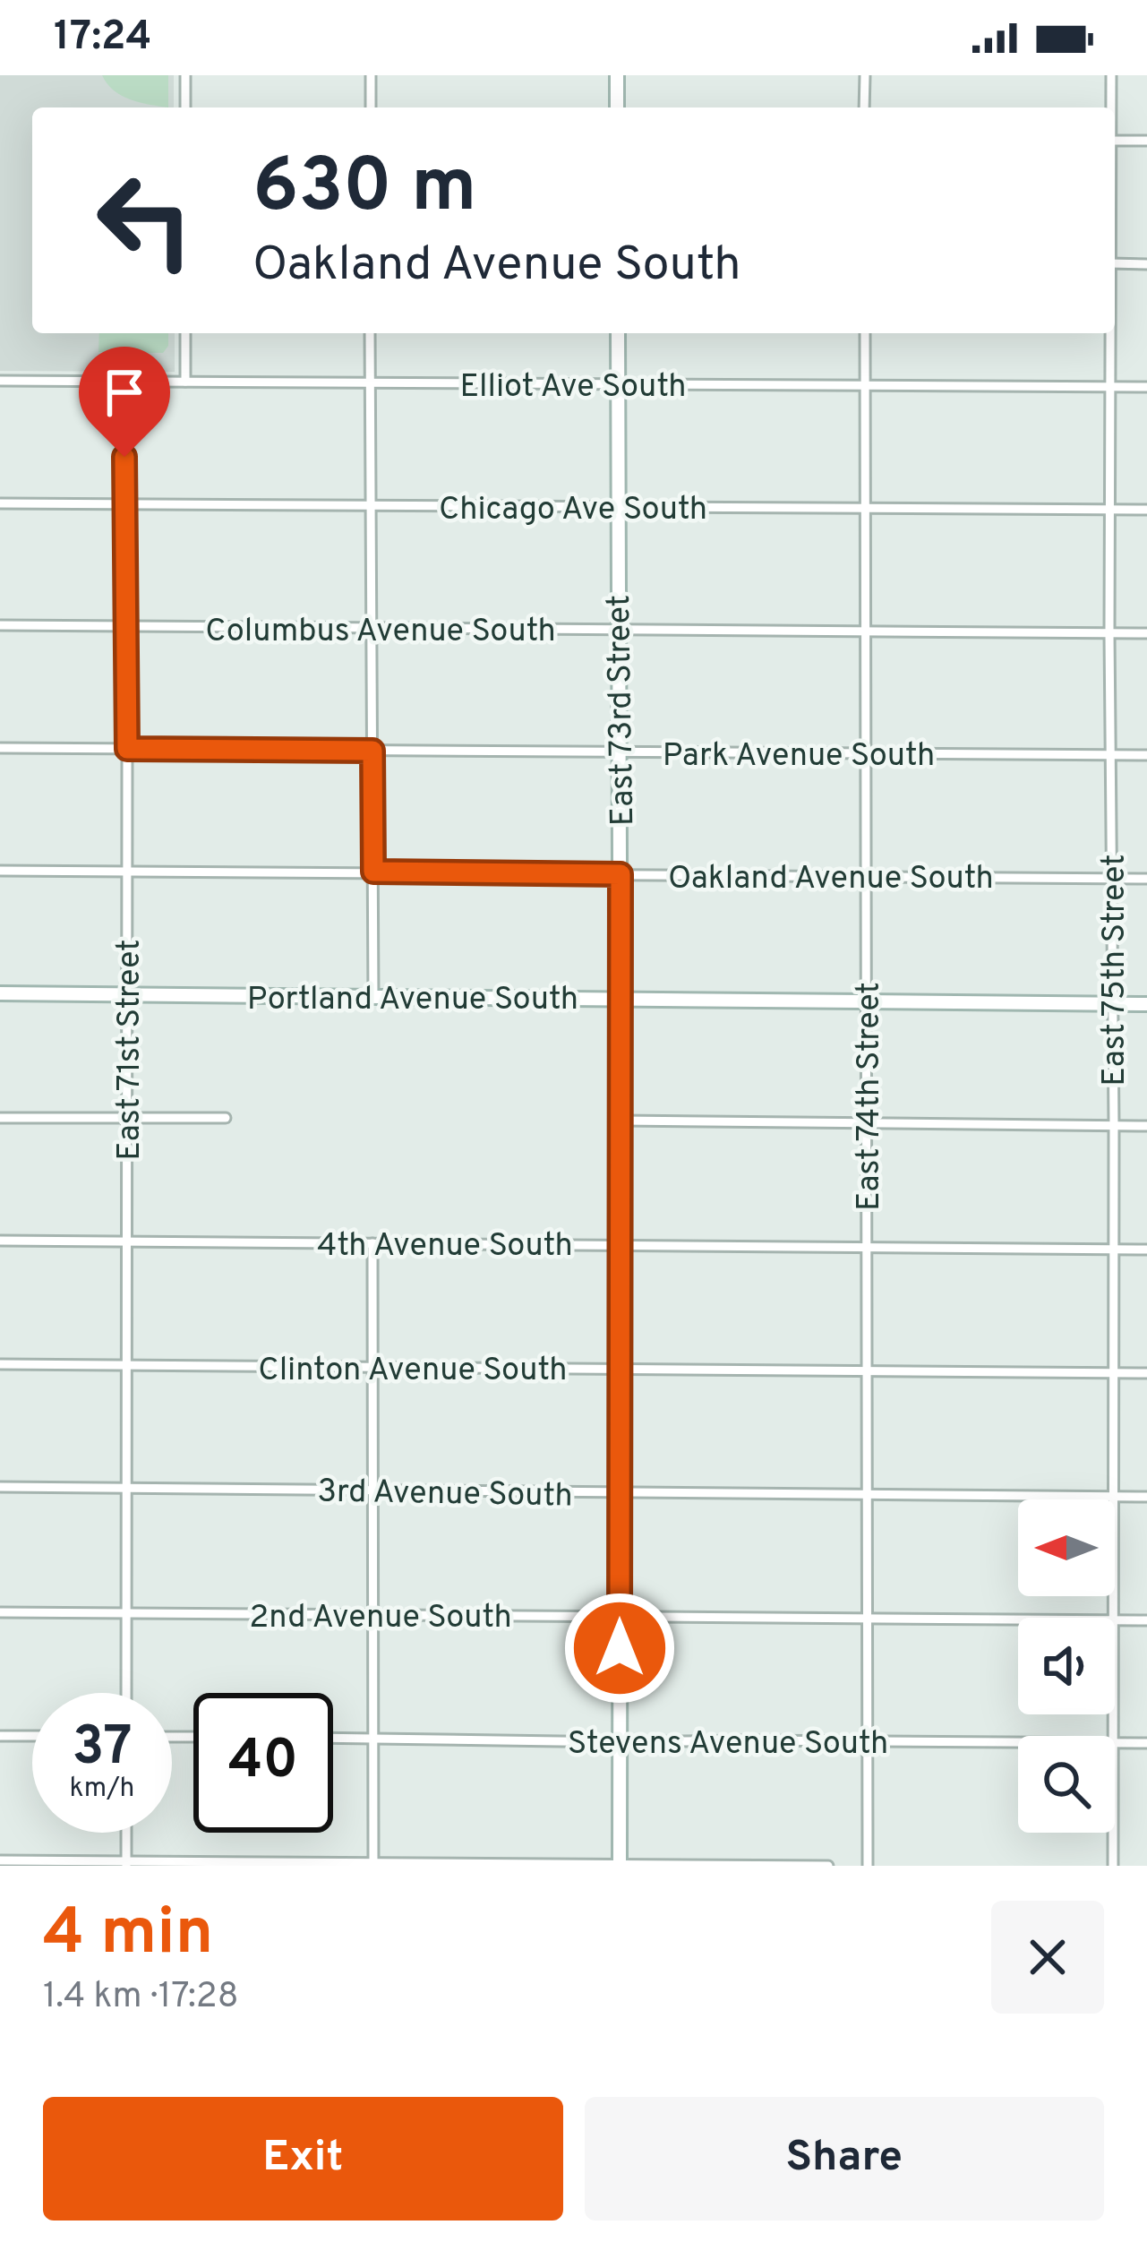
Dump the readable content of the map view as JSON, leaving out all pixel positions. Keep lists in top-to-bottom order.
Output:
{
  "streets": {
    "street": [
      "Elliot Ave South",
      "Chicago Ave South",
      "Columbus Avenue South",
      "East 73rd Street",
      "Park Avenue South",
      "Oakland Avenue South",
      "East 75th Street",
      "Portland Avenue South",
      "East 71st Street",
      "East 74th Street",
      "4th Avenue South",
      "Clinton Avenue South",
      "3rd Avenue South",
      "2nd Avenue South",
      "Stevens Avenue South"
    ]
  },
  "crossings": [
    ["Elliot Ave South", "East 73rd Street"],
    ["Elliot Ave South", "East 75th Street"],
    ["Elliot Ave South", "East 71st Street"],
    ["Elliot Ave South", "East 74th Street"],
    ["Chicago Ave South", "East 73rd Street"],
    ["Chicago Ave South", "East 75th Street"],
    ["Chicago Ave South", "East 71st Street"],
    ["Chicago Ave South", "East 74th Street"],
    ["Columbus Avenue South", "East 73rd Street"],
    ["Columbus Avenue South", "East 75th Street"],
    ["Columbus Avenue South", "East 71st Street"],
    ["Columbus Avenue South", "East 74th Street"],
    ["East 73rd Street", "Park Avenue South"],
    ["East 73rd Street", "Oakland Avenue South"],
    ["East 73rd Street", "Portland Avenue South"],
    ["East 73rd Street", "4th Avenue South"],
    ["East 73rd Street", "Clinton Avenue South"],
    ["East 73rd Street", "3rd Avenue South"],
    ["East 73rd Street", "2nd Avenue South"],
    ["East 73rd Street", "Stevens Avenue South"],
    ["Park Avenue South", "East 75th Street"],
    ["Park Avenue South", "East 71st Street"],
    ["Park Avenue South", "East 74th Street"],
    ["Oakland Avenue South", "East 75th Street"],
    ["Oakland Avenue South", "East 71st Street"],
    ["Oakland Avenue South", "East 74th Street"],
    ["East 75th Street", "Portland Avenue South"],
    ["East 75th Street", "4th Avenue South"],
    ["East 75th Street", "Clinton Avenue South"],
    ["East 75th Street", "3rd Avenue South"],
    ["Portland Avenue South", "East 71st Street"],
    ["Portland Avenue South", "East 74th Street"],
    ["East 71st Street", "4th Avenue South"],
    ["East 71st Street", "Clinton Avenue South"],
    ["East 71st Street", "3rd Avenue South"],
    ["East 71st Street", "2nd Avenue South"],
    ["East 74th Street", "4th Avenue South"],
    ["East 74th Street", "Clinton Avenue South"],
    ["East 74th Street", "3rd Avenue South"],
    ["East 74th Street", "2nd Avenue South"],
    ["East 74th Street", "Stevens Avenue South"]
  ],
  "north": "left",
  "page": {
    "status": "17:24",
    "turn": ["630 m", "Oakland Avenue South"],
    "speed": "37 km/h",
    "limit": "40",
    "heading": ["4 min", "1.4 km · 17:28"],
    "buttons": ["Exit", "Share"]
  }
}
